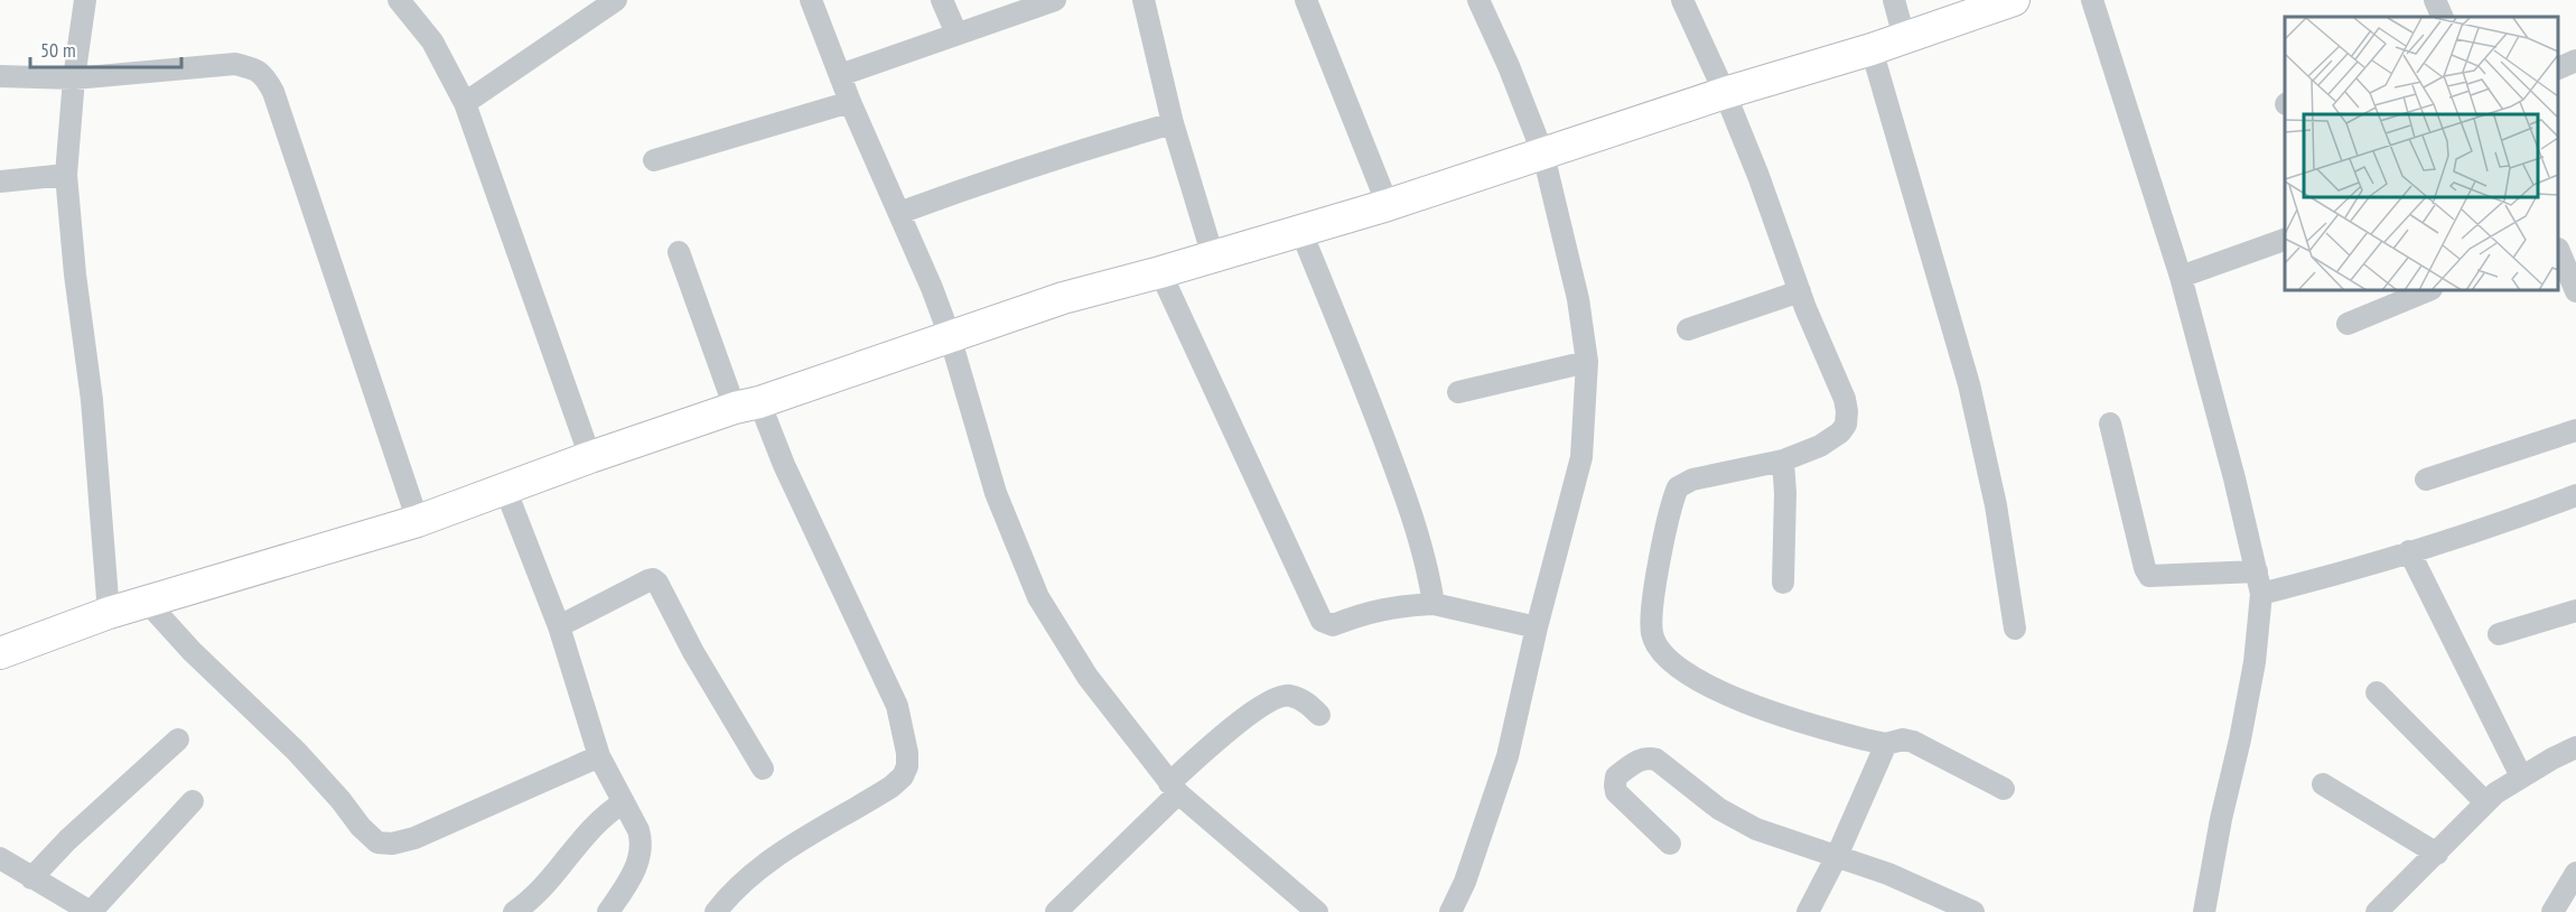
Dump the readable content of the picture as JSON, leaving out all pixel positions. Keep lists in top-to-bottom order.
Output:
{
  "scale_bar": "50 m"
}
